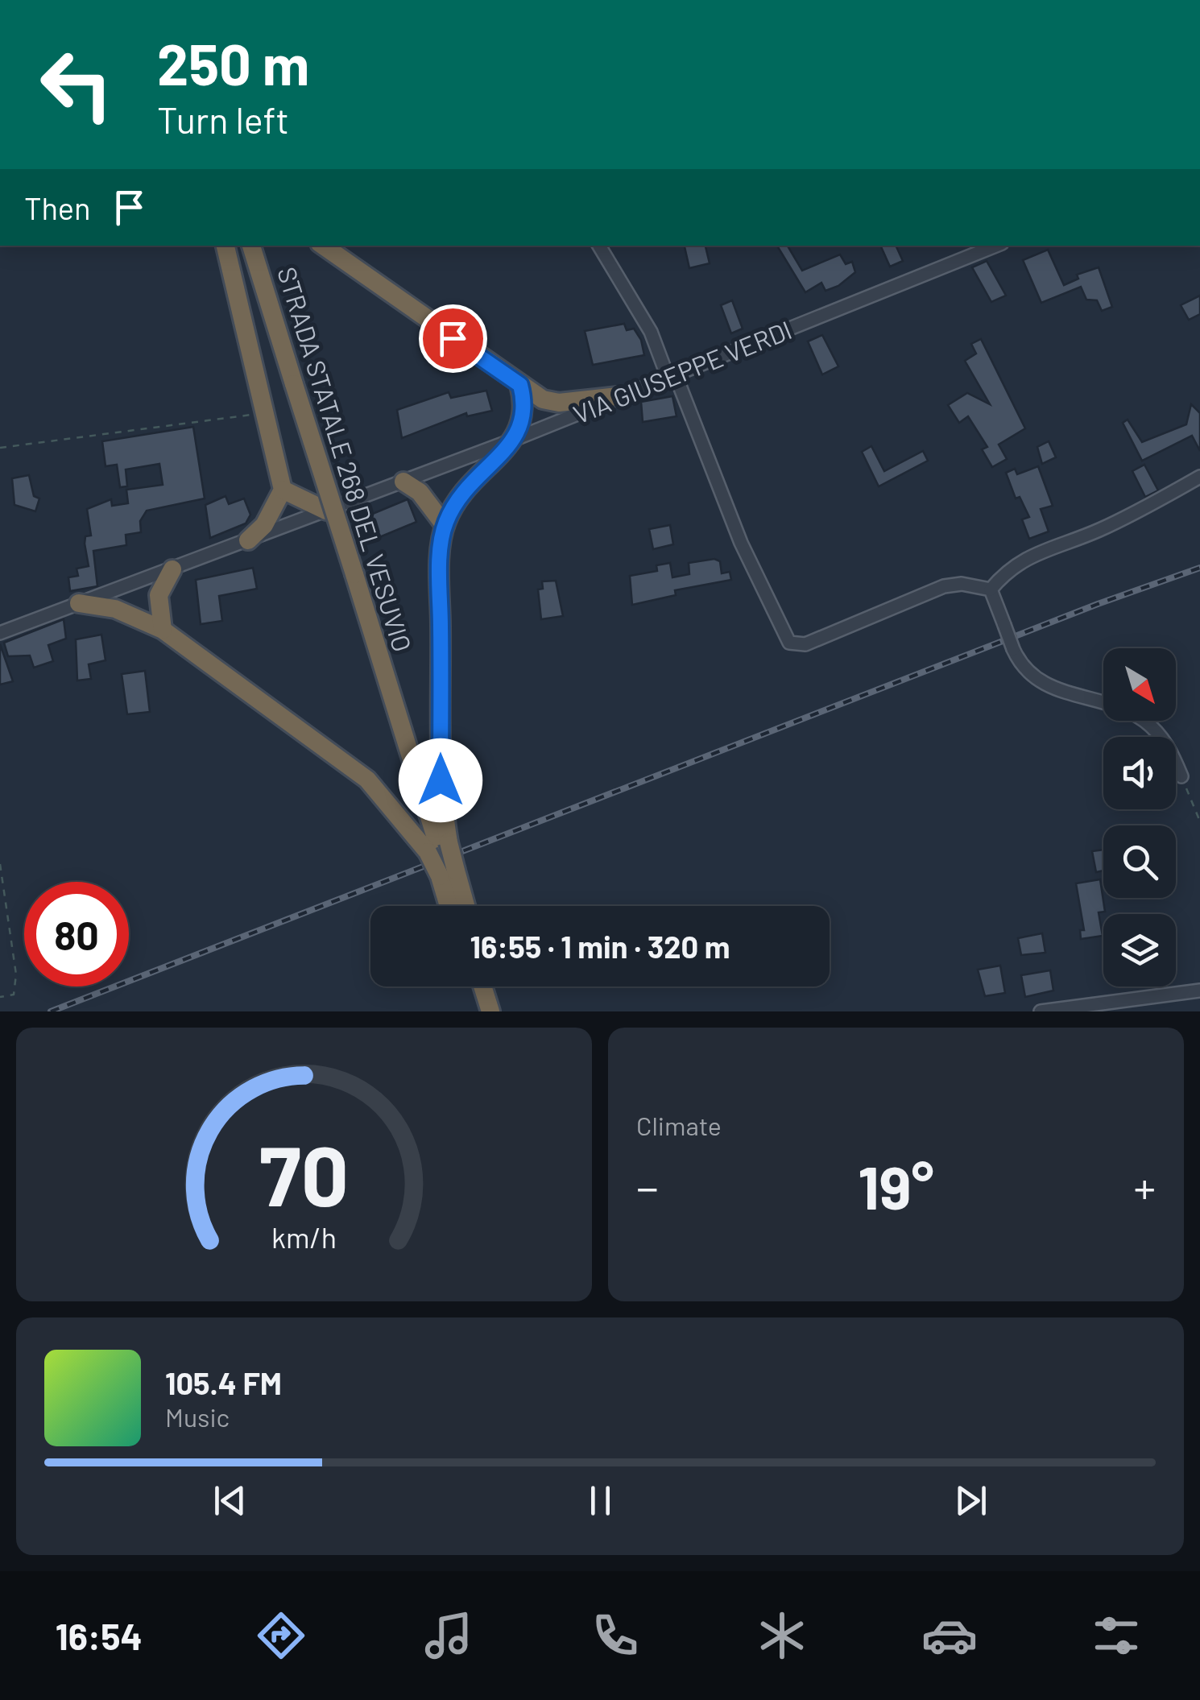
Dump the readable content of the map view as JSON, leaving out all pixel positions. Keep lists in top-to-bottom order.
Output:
{
  "streets": {
    "highway": ["STRADA STATALE 268 DEL VESUVIO"],
    "street": ["VIA GIUSEPPE VERDI"]
  },
  "north": "bottom right",
  "page": {
    "turn": ["250 m", "Turn left"],
    "then": "Then",
    "limit": "80",
    "trip": "16:55 · 1 min · 320 m",
    "tile": "Climate",
    "heat": ["−", "19°", "+"],
    "song": ["105.4 FM", "Music"],
    "tabs": "16:54",
    "gauge": ["70", "km/h"]
  }
}
